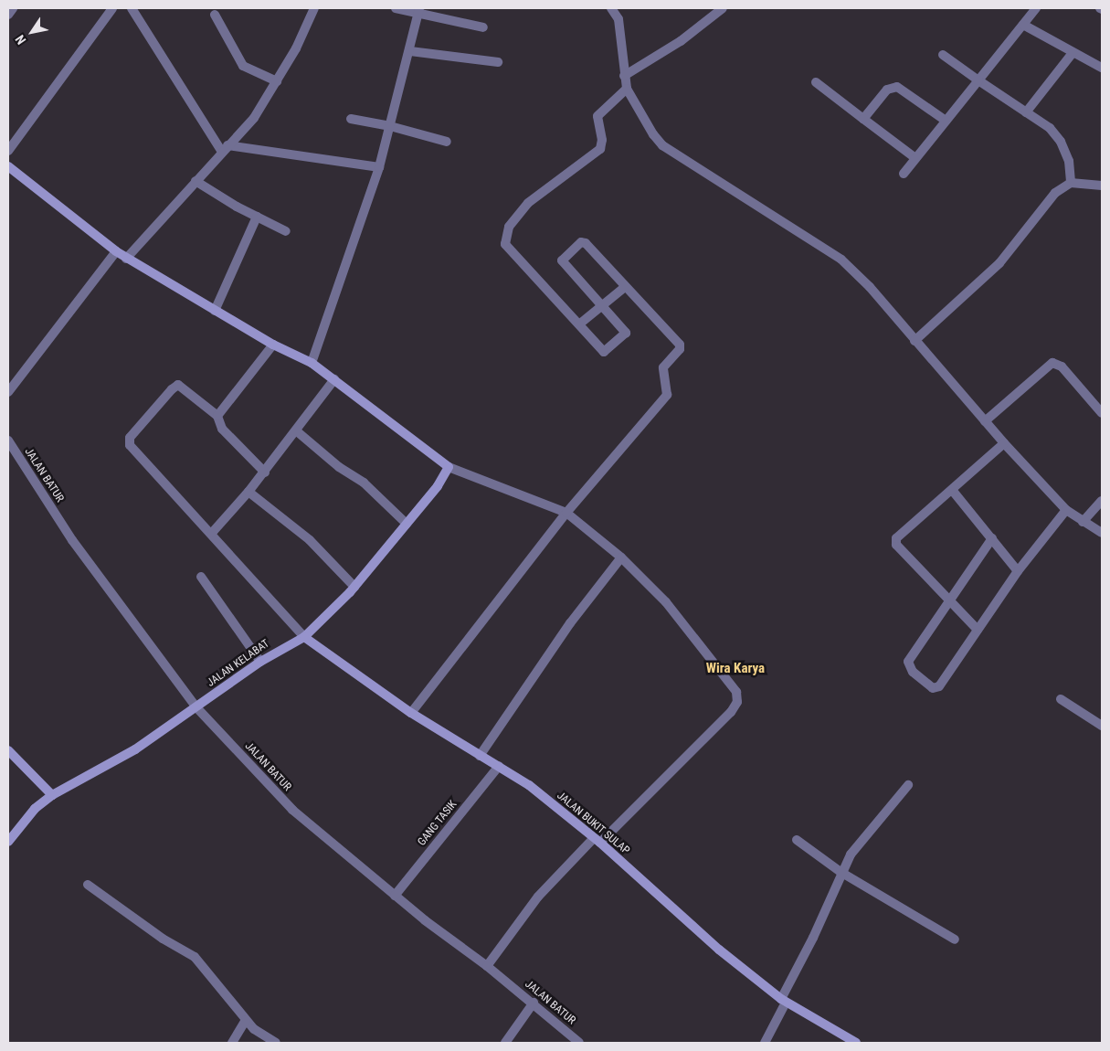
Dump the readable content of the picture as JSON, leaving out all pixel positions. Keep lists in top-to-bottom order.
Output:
{
  "streets": {
    "street": [
      "JALAN BATUR",
      "JALAN KELABAT",
      "GANG TASIK",
      "JALAN BUKIT SULAP"
    ]
  },
  "crossings": [
    ["JALAN BATUR", "JALAN KELABAT"],
    ["JALAN BATUR", "GANG TASIK"],
    ["JALAN KELABAT", "JALAN BUKIT SULAP"],
    ["GANG TASIK", "JALAN BUKIT SULAP"]
  ],
  "districts": ["Wira Karya"],
  "north": "bottom left"
}
